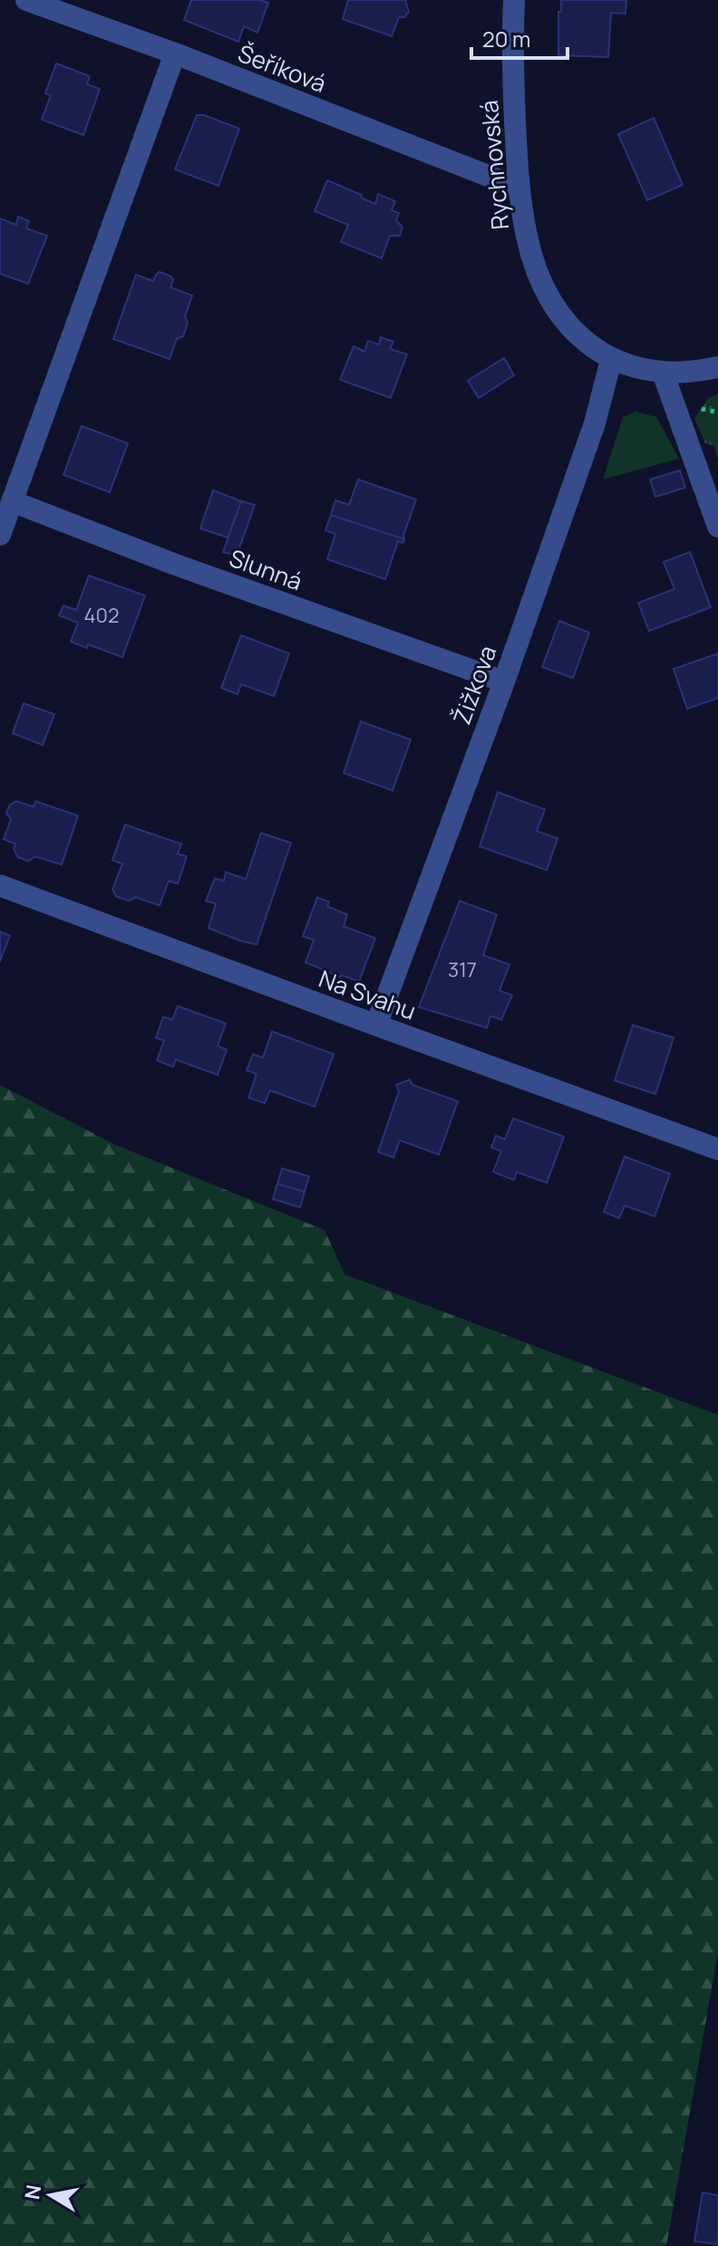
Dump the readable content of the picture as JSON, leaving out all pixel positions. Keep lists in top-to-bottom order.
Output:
{
  "streets": {
    "street": [
      "Šeříková",
      "Rychnovská",
      "Slunná",
      "Žižkova",
      "Na Svahu"
    ]
  },
  "crossings": [
    ["Šeříková", "Rychnovská"],
    ["Rychnovská", "Žižkova"],
    ["Slunná", "Žižkova"],
    ["Žižkova", "Na Svahu"]
  ],
  "house_numbers": ["402", "317"],
  "scale_bar": "20 m",
  "north": "left"
}
